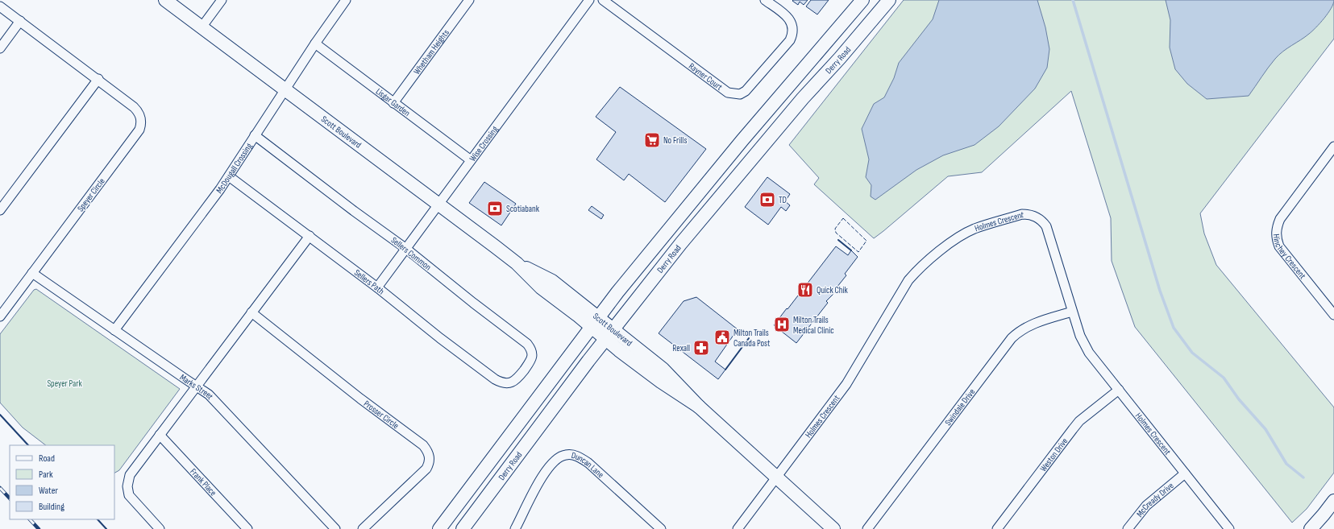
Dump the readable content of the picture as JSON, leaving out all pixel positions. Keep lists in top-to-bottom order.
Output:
{
  "streets": {
    "main road": ["Derry Road", "Scott Boulevard"],
    "street": [
      "Whetham Heights",
      "Rayner Court",
      "Lisgar Garden",
      "Wise Crossing",
      "McDougall Crossing",
      "Speyer Circle",
      "Holmes Crescent",
      "Sellers Common",
      "Hinchey Crescent",
      "Sellers Path",
      "Marks Street",
      "Swindale Drive",
      "Prosser Circle",
      "Weston Drive",
      "Duncan Lane",
      "Frank Place",
      "McCready Drive"
    ]
  },
  "crossings": [
    ["Whetham Heights", "Lisgar Garden"],
    ["Derry Road", "Scott Boulevard"],
    ["Lisgar Garden", "Wise Crossing"],
    ["Lisgar Garden", "McDougall Crossing"],
    ["Scott Boulevard", "Wise Crossing"],
    ["Scott Boulevard", "McDougall Crossing"],
    ["Scott Boulevard", "Holmes Crescent"],
    ["Wise Crossing", "Sellers Common"],
    ["Wise Crossing", "Sellers Path"],
    ["McDougall Crossing", "Sellers Common"],
    ["McDougall Crossing", "Sellers Path"],
    ["McDougall Crossing", "Marks Street"],
    ["Speyer Circle", "Marks Street"],
    ["Holmes Crescent", "Swindale Drive"],
    ["Holmes Crescent", "Weston Drive"],
    ["Holmes Crescent", "McCready Drive"],
    ["Sellers Common", "Sellers Path"]
  ],
  "parks": ["Speyer Park"],
  "places": {
    "supermarket": ["No Frills"],
    "bank": ["TD", "Scotiabank"],
    "restaurant": ["Quick Chik"],
    "hospital": ["Milton Trails Medical Clinic"],
    "public building": ["Milton Trails Canada Post"],
    "pharmacy": ["Rexall"]
  },
  "legend": [
    "Road",
    "Park",
    "Water",
    "Building"
  ]
}
